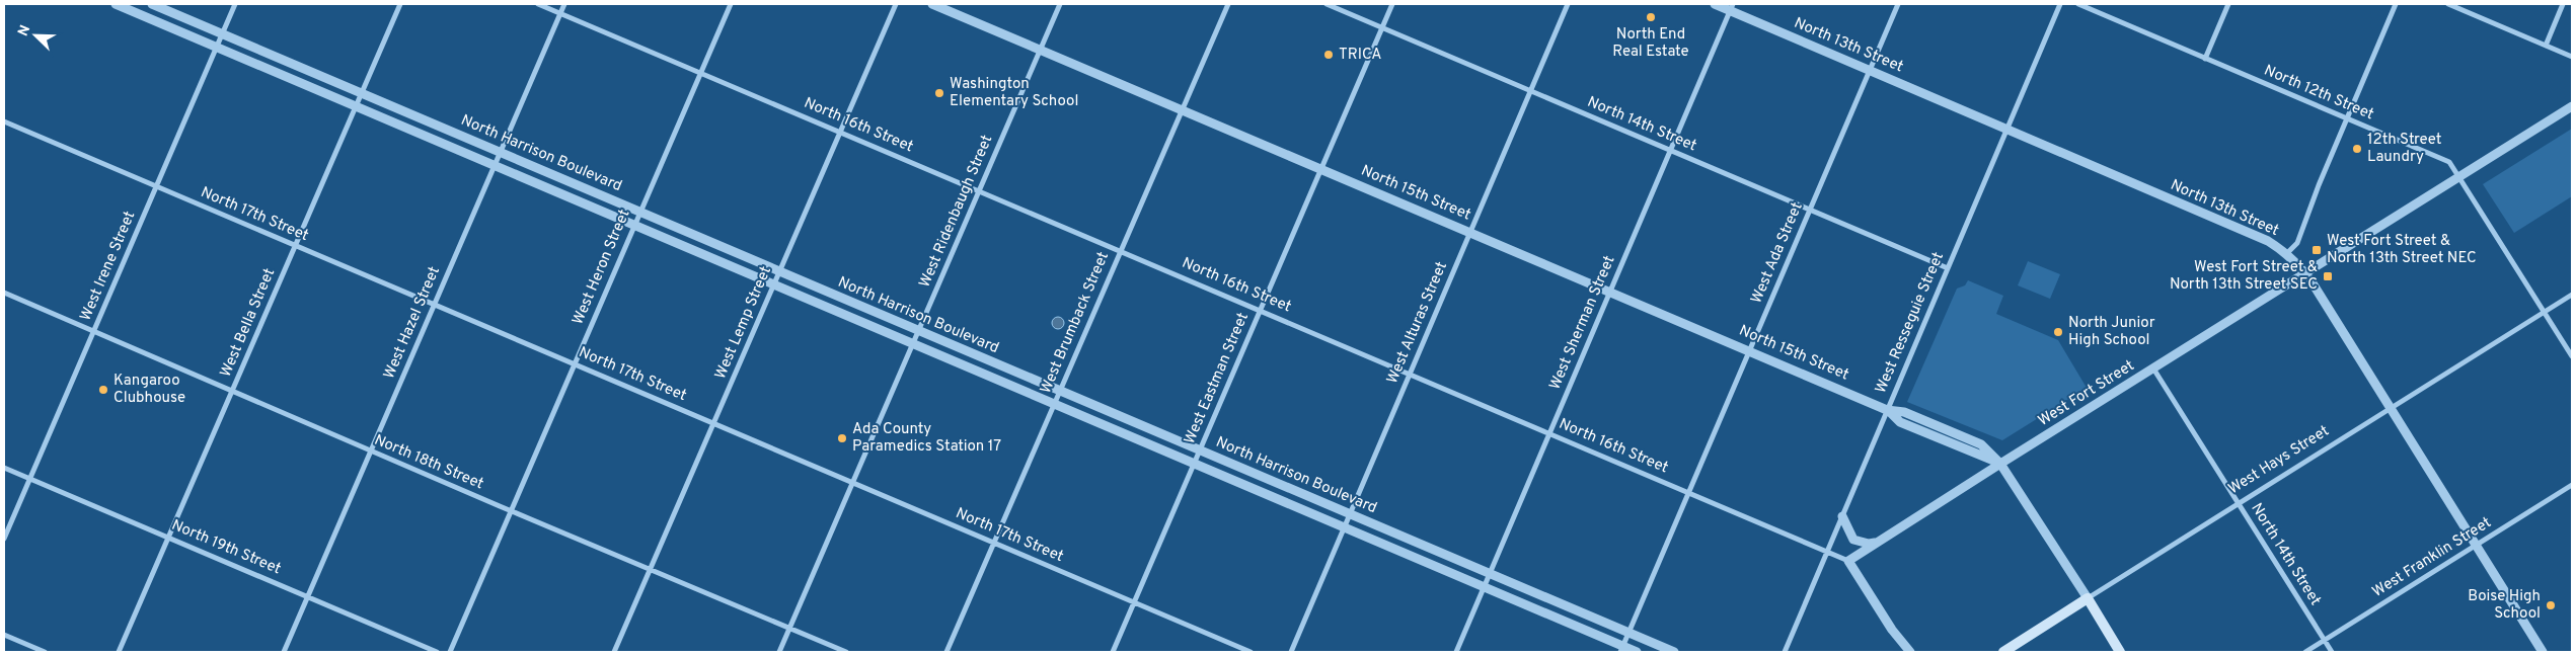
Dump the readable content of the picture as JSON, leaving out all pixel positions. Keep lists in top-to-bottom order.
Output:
{
  "streets": {
    "main road": ["West Hays Street"],
    "street": [
      "North 13th Street",
      "North 12th Street",
      "North 14th Street",
      "North 16th Street",
      "North Harrison Boulevard",
      "North 15th Street",
      "West Ridenbaugh Street",
      "North 17th Street",
      "West Ada Street",
      "West Irene Street",
      "West Heron Street",
      "West Bella Street",
      "West Hazel Street",
      "West Lemp Street",
      "West Brumback Street",
      "West Alturas Street",
      "West Sherman Street",
      "West Resseguie Street",
      "West Eastman Street",
      "West Fort Street",
      "North 18th Street",
      "North 19th Street",
      "West Franklin Street"
    ]
  },
  "crossings": [
    ["North 13th Street", "West Ada Street"],
    ["North 13th Street", "West Sherman Street"],
    ["North 13th Street", "West Resseguie Street"],
    ["North 13th Street", "West Fort Street"],
    ["North 13th Street", "West Hays Street"],
    ["North 13th Street", "West Franklin Street"],
    ["North 12th Street", "West Fort Street"],
    ["North 12th Street", "West Hays Street"],
    ["North 14th Street", "West Ada Street"],
    ["North 14th Street", "West Alturas Street"],
    ["North 14th Street", "West Sherman Street"],
    ["North 14th Street", "West Resseguie Street"],
    ["North 14th Street", "West Eastman Street"],
    ["North 14th Street", "West Fort Street"],
    ["North 14th Street", "West Hays Street"],
    ["North 14th Street", "West Franklin Street"],
    ["North 16th Street", "West Ridenbaugh Street"],
    ["North 16th Street", "West Ada Street"],
    ["North 16th Street", "West Heron Street"],
    ["North 16th Street", "West Hazel Street"],
    ["North 16th Street", "West Lemp Street"],
    ["North 16th Street", "West Brumback Street"],
    ["North 16th Street", "West Alturas Street"],
    ["North 16th Street", "West Sherman Street"],
    ["North 16th Street", "West Resseguie Street"],
    ["North 16th Street", "West Eastman Street"],
    ["North 16th Street", "West Fort Street"],
    ["North Harrison Boulevard", "West Ridenbaugh Street"],
    ["North Harrison Boulevard", "West Ada Street"],
    ["North Harrison Boulevard", "West Irene Street"],
    ["North Harrison Boulevard", "West Heron Street"],
    ["North Harrison Boulevard", "West Bella Street"],
    ["North Harrison Boulevard", "West Hazel Street"],
    ["North Harrison Boulevard", "West Lemp Street"],
    ["North Harrison Boulevard", "West Brumback Street"],
    ["North Harrison Boulevard", "West Alturas Street"],
    ["North Harrison Boulevard", "West Sherman Street"],
    ["North Harrison Boulevard", "West Eastman Street"],
    ["North 15th Street", "West Ridenbaugh Street"],
    ["North 15th Street", "West Ada Street"],
    ["North 15th Street", "West Brumback Street"],
    ["North 15th Street", "West Alturas Street"],
    ["North 15th Street", "West Sherman Street"],
    ["North 15th Street", "West Resseguie Street"],
    ["North 15th Street", "West Eastman Street"],
    ["North 15th Street", "West Fort Street"],
    ["West Ridenbaugh Street", "North 17th Street"],
    ["West Ridenbaugh Street", "North 18th Street"],
    ["North 17th Street", "West Irene Street"],
    ["North 17th Street", "West Heron Street"],
    ["North 17th Street", "West Bella Street"],
    ["North 17th Street", "West Hazel Street"],
    ["North 17th Street", "West Lemp Street"],
    ["North 17th Street", "West Brumback Street"],
    ["North 17th Street", "West Eastman Street"],
    ["West Irene Street", "North 18th Street"],
    ["West Irene Street", "North 19th Street"],
    ["West Heron Street", "North 18th Street"],
    ["West Bella Street", "North 18th Street"],
    ["West Bella Street", "North 19th Street"],
    ["West Hazel Street", "North 18th Street"],
    ["West Hazel Street", "North 19th Street"],
    ["West Lemp Street", "North 18th Street"]
  ],
  "places": {
    "other": [
      "North End Real Estate",
      "TRICA",
      "Washington Elementary School",
      "12th Street Laundry",
      "North Junior High School",
      "Kangaroo Clubhouse",
      "Ada County Paramedics Station 17",
      "Boise High School"
    ],
    "transit": ["West Fort Street & North 13th Street NEC", "West Fort Street & North 13th Street SEC"]
  },
  "north": "top left"
}
